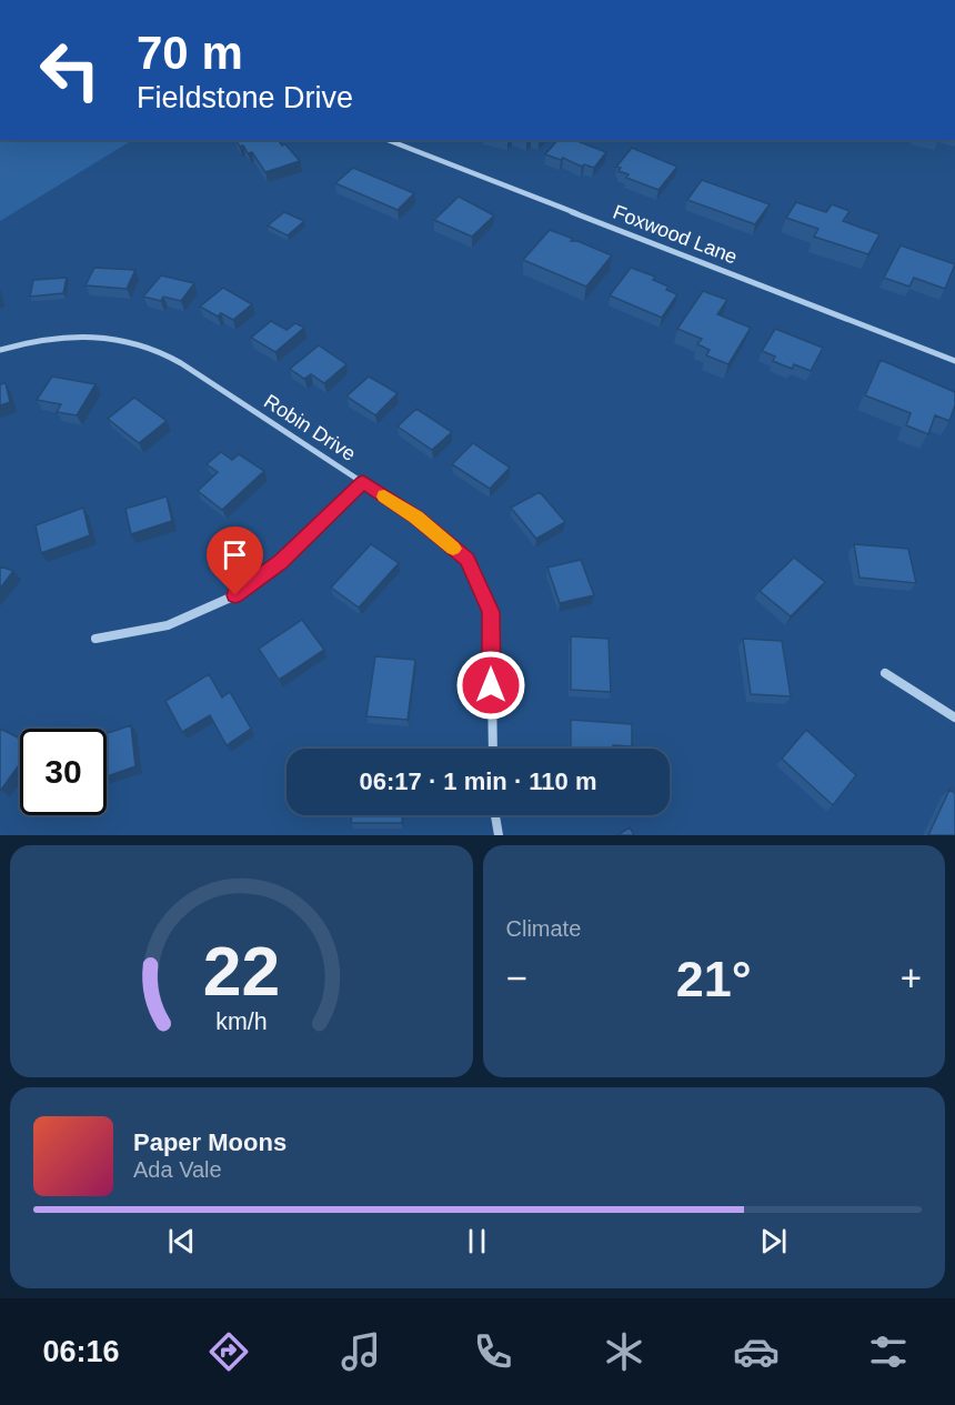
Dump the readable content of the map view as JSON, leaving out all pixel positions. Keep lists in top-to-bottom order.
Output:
{
  "streets": {
    "street": ["Foxwood Lane", "Robin Drive"]
  },
  "page": {
    "turn": ["70 m", "Fieldstone Drive"],
    "limit": "30",
    "trip": "06:17 · 1 min · 110 m",
    "tile": "Climate",
    "heat": ["−", "21°", "+"],
    "song": ["Paper Moons", "Ada Vale"],
    "tabs": "06:16",
    "gauge": ["22", "km/h"]
  }
}
